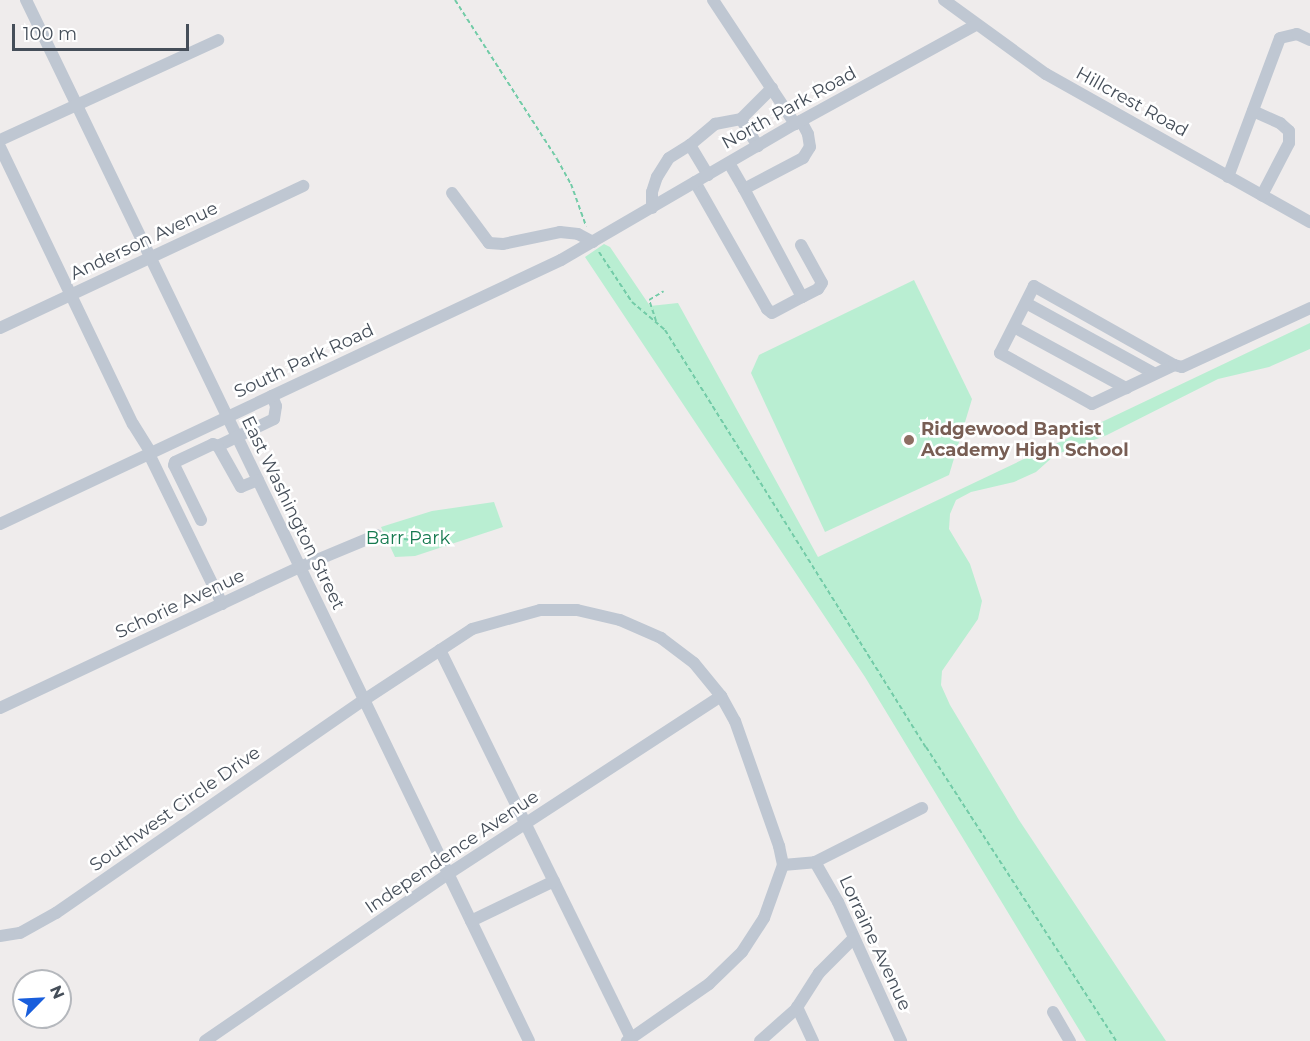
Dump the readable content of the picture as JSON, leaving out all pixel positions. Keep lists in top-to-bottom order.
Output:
{
  "streets": {
    "street": [
      "Hillcrest Road",
      "North Park Road",
      "Anderson Avenue",
      "South Park Road",
      "East Washington Street",
      "Schorie Avenue",
      "Southwest Circle Drive",
      "Independence Avenue",
      "Lorraine Avenue"
    ]
  },
  "crossings": [
    ["Hillcrest Road", "North Park Road"],
    ["North Park Road", "South Park Road"],
    ["Anderson Avenue", "East Washington Street"],
    ["South Park Road", "East Washington Street"],
    ["East Washington Street", "Schorie Avenue"],
    ["East Washington Street", "Southwest Circle Drive"],
    ["East Washington Street", "Independence Avenue"],
    ["Southwest Circle Drive", "Independence Avenue"]
  ],
  "parks": ["Barr Park"],
  "places": ["Ridgewood Baptist Academy High School"],
  "scale_bar": "100 m",
  "north": "top right"
}
